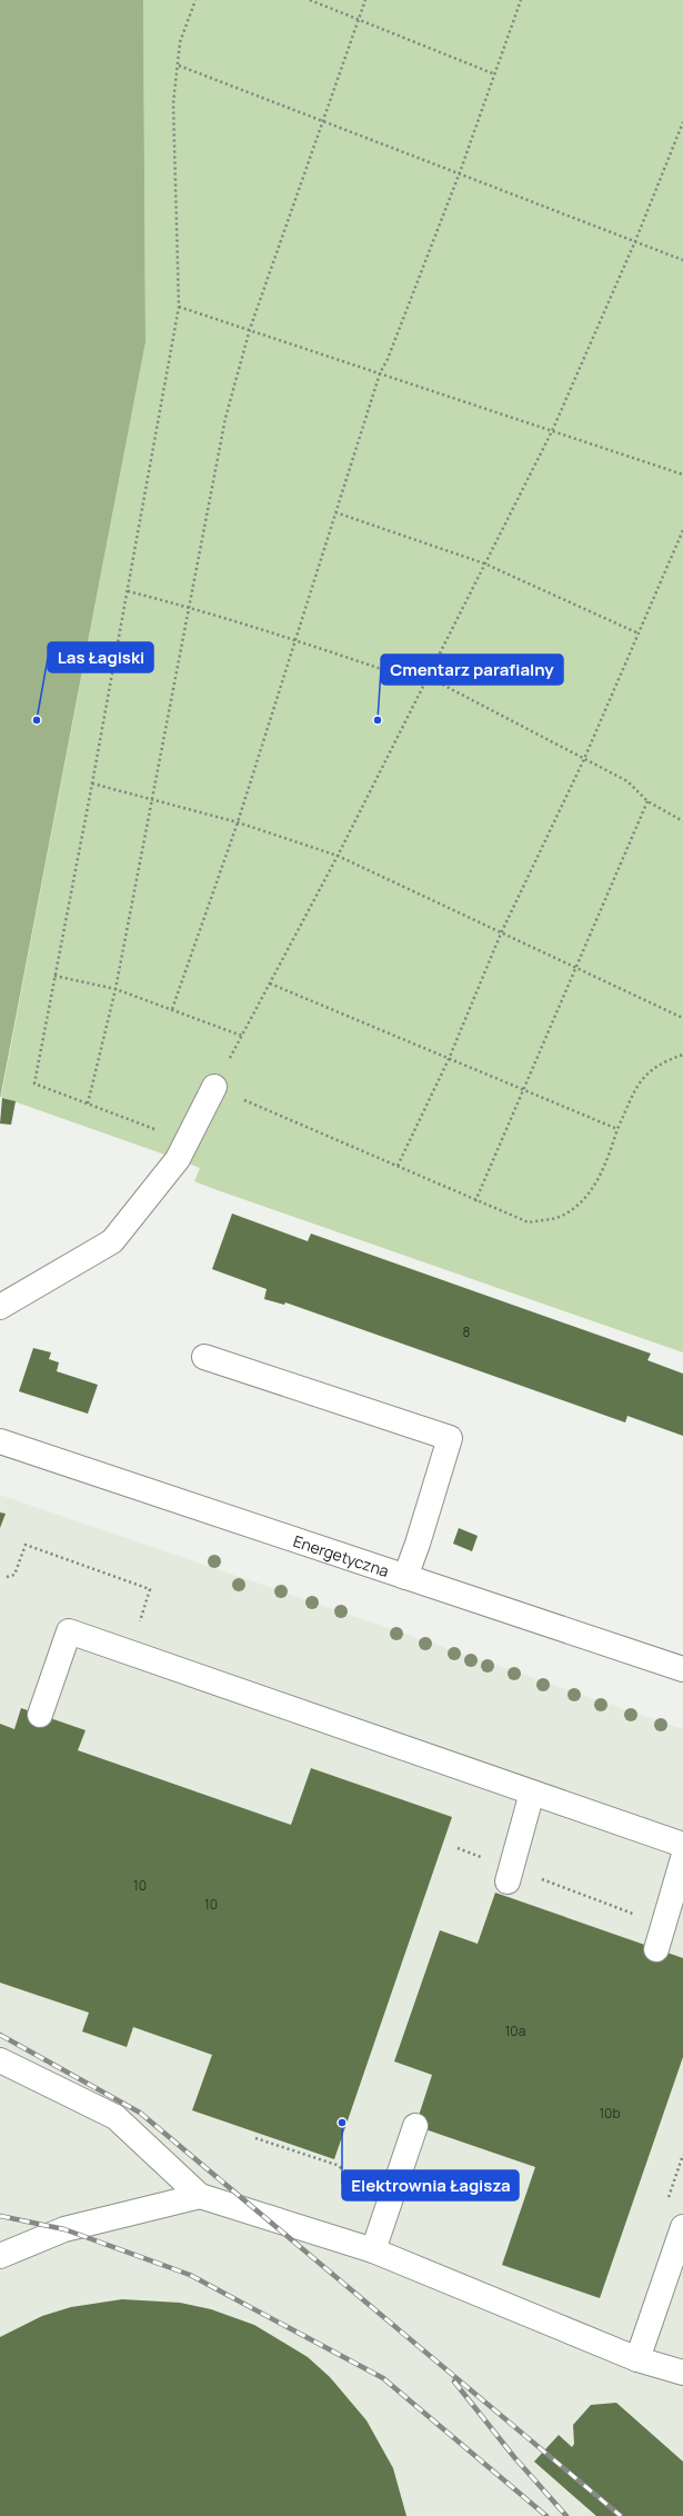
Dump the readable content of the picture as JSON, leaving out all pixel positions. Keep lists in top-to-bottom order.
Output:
{
  "streets": {
    "street": ["Energetyczna"]
  },
  "places": ["Las Łagiski", "Cmentarz parafialny", "Elektrownia Łagisza"],
  "house_numbers": [
    "8",
    "10",
    "10",
    "10a",
    "10b"
  ]
}
